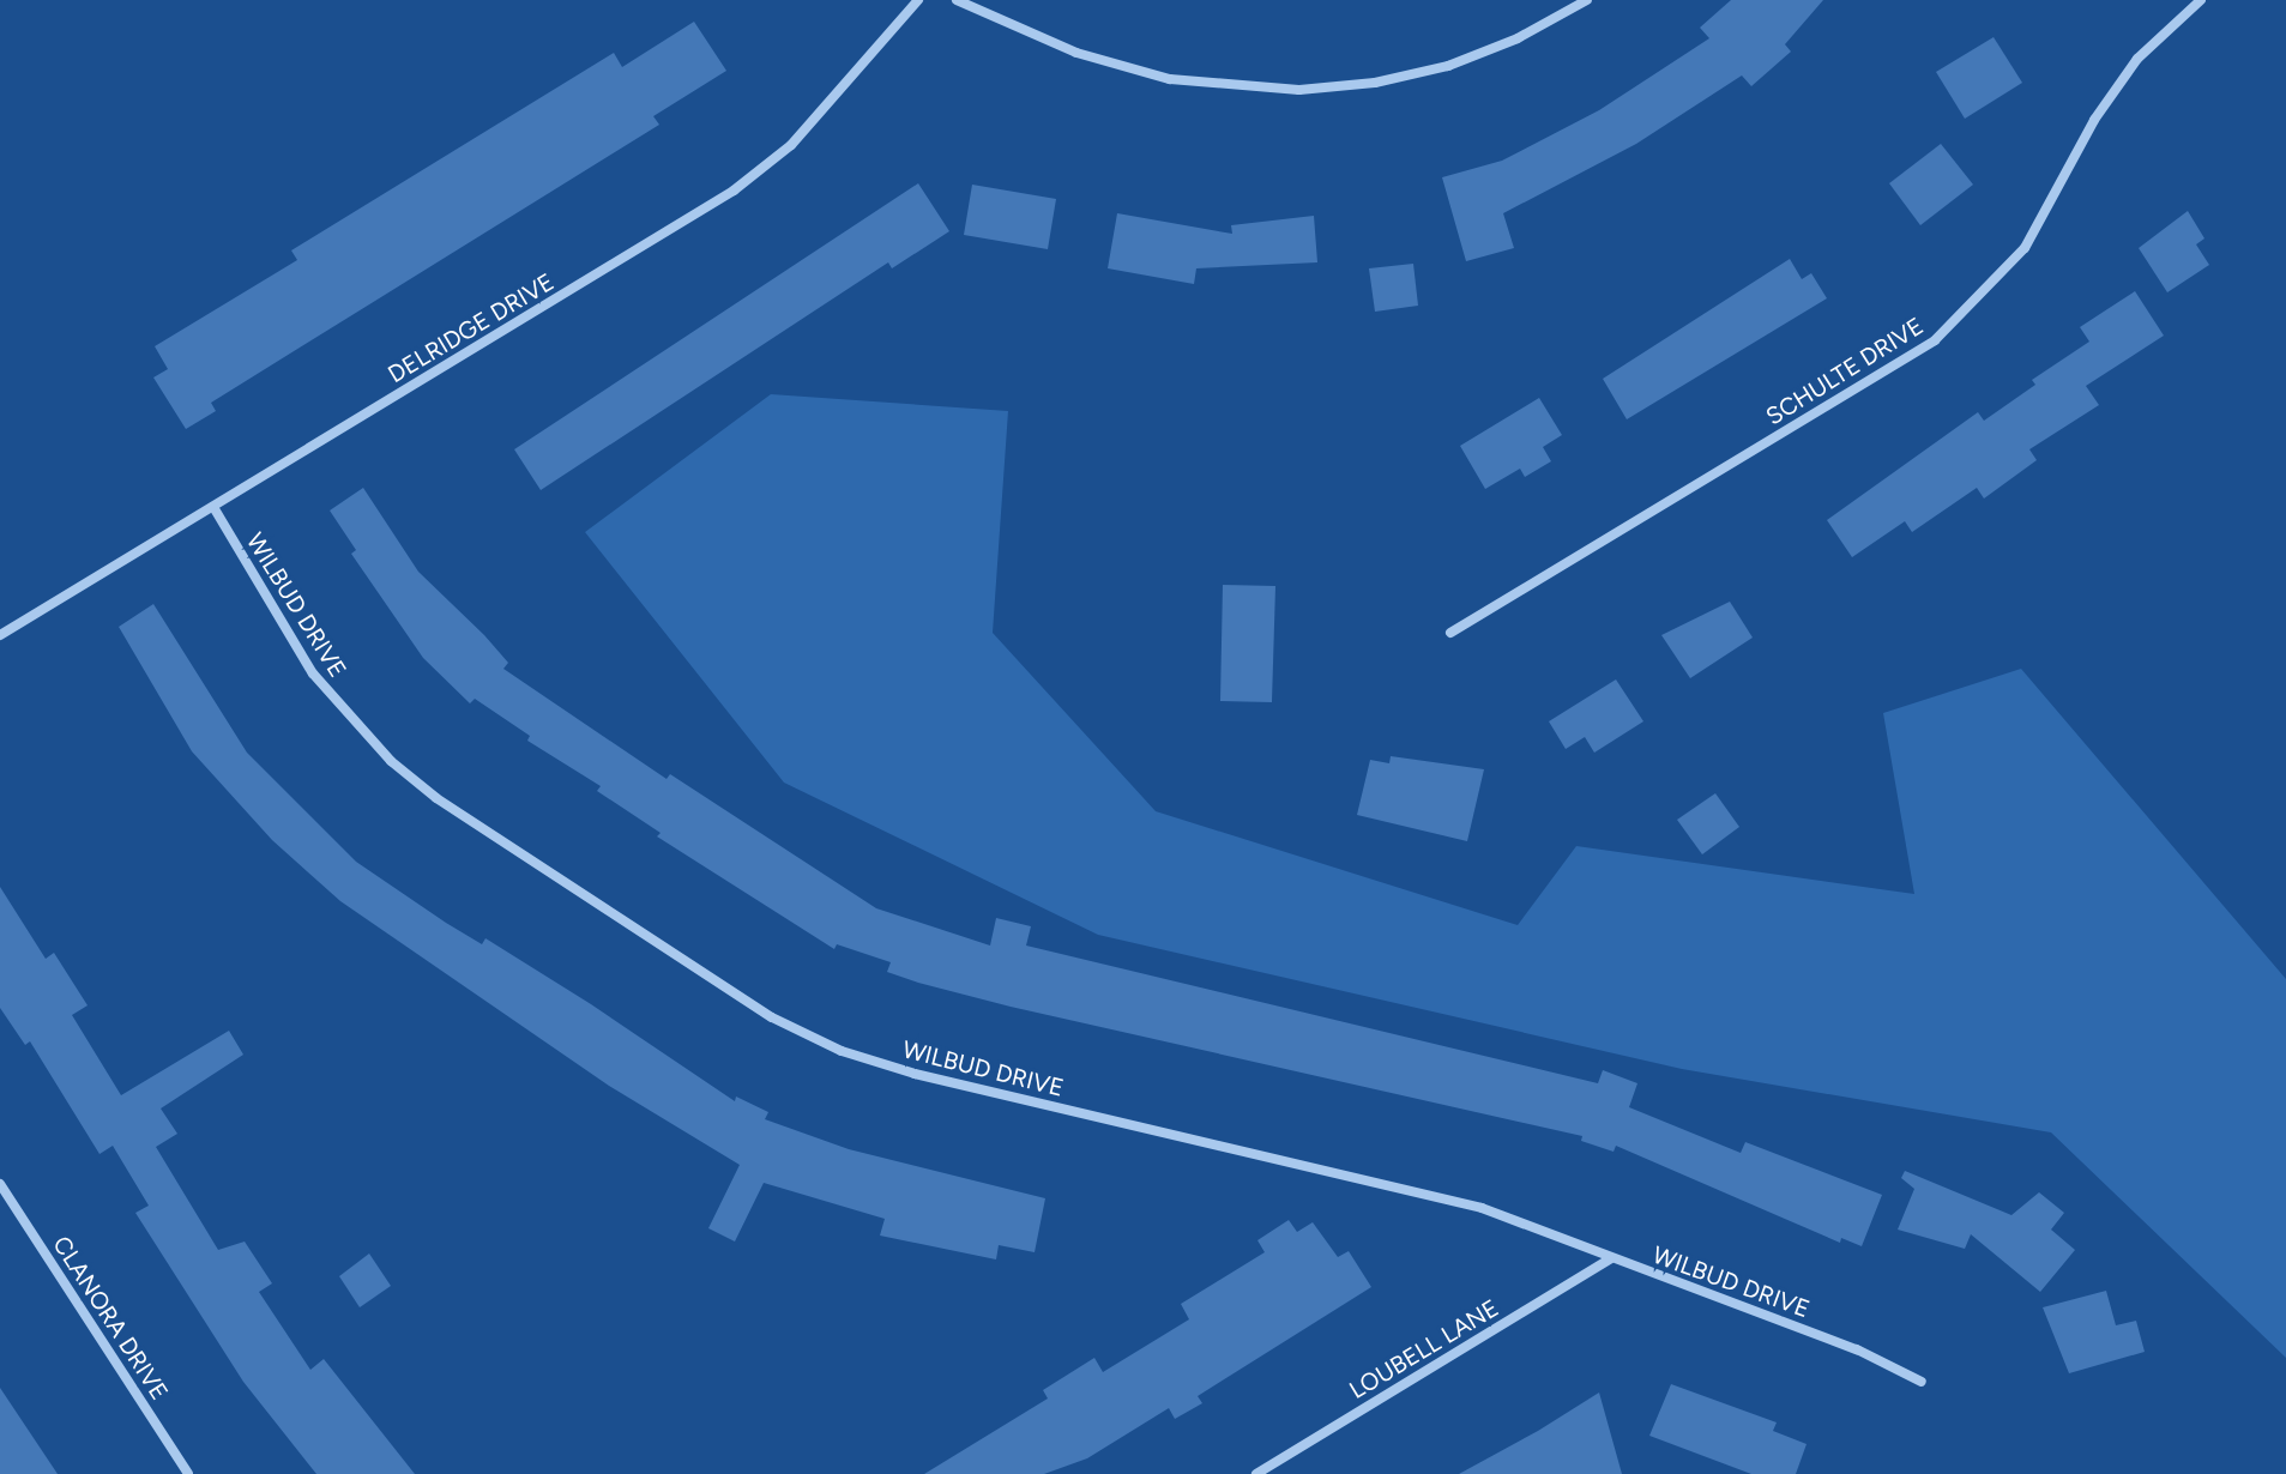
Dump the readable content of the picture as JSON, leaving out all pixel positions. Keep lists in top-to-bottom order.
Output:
{
  "streets": {
    "street": [
      "DELRIDGE DRIVE",
      "SCHULTE DRIVE",
      "WILBUD DRIVE",
      "CLANORA DRIVE",
      "LOUBELL LANE"
    ]
  },
  "crossings": [
    ["DELRIDGE DRIVE", "WILBUD DRIVE"],
    ["WILBUD DRIVE", "LOUBELL LANE"]
  ]
}
